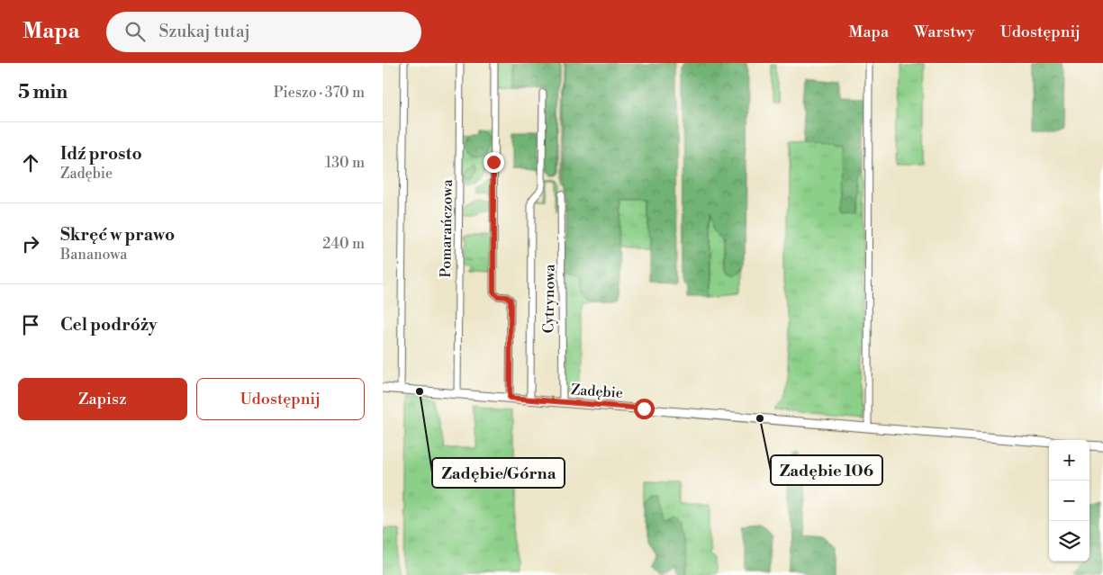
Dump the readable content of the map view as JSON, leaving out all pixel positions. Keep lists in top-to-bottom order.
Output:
{
  "streets": {
    "street": ["Pomarańczowa", "Cytrynowa", "Zadębie"]
  },
  "crossings": [
    ["Pomarańczowa", "Zadębie"],
    ["Cytrynowa", "Zadębie"]
  ],
  "places": ["Zadębie/Górna", "Zadębie 106"],
  "page": {
    "header": "Mapa",
    "search": "Szukaj tutaj",
    "nav": ["Mapa", "Warstwy", "Udostępnij"],
    "heading": ["5 min", "Pieszo · 370 m"],
    "list": [
      ["Idź prosto", "Zadębie", "130 m"],
      ["Skręć w prawo", "Bananowa", "240 m"],
      "Cel podróży"
    ],
    "buttons": ["Zapisz", "Udostępnij"],
    "map_buttons": ["+", "−"]
  }
}
